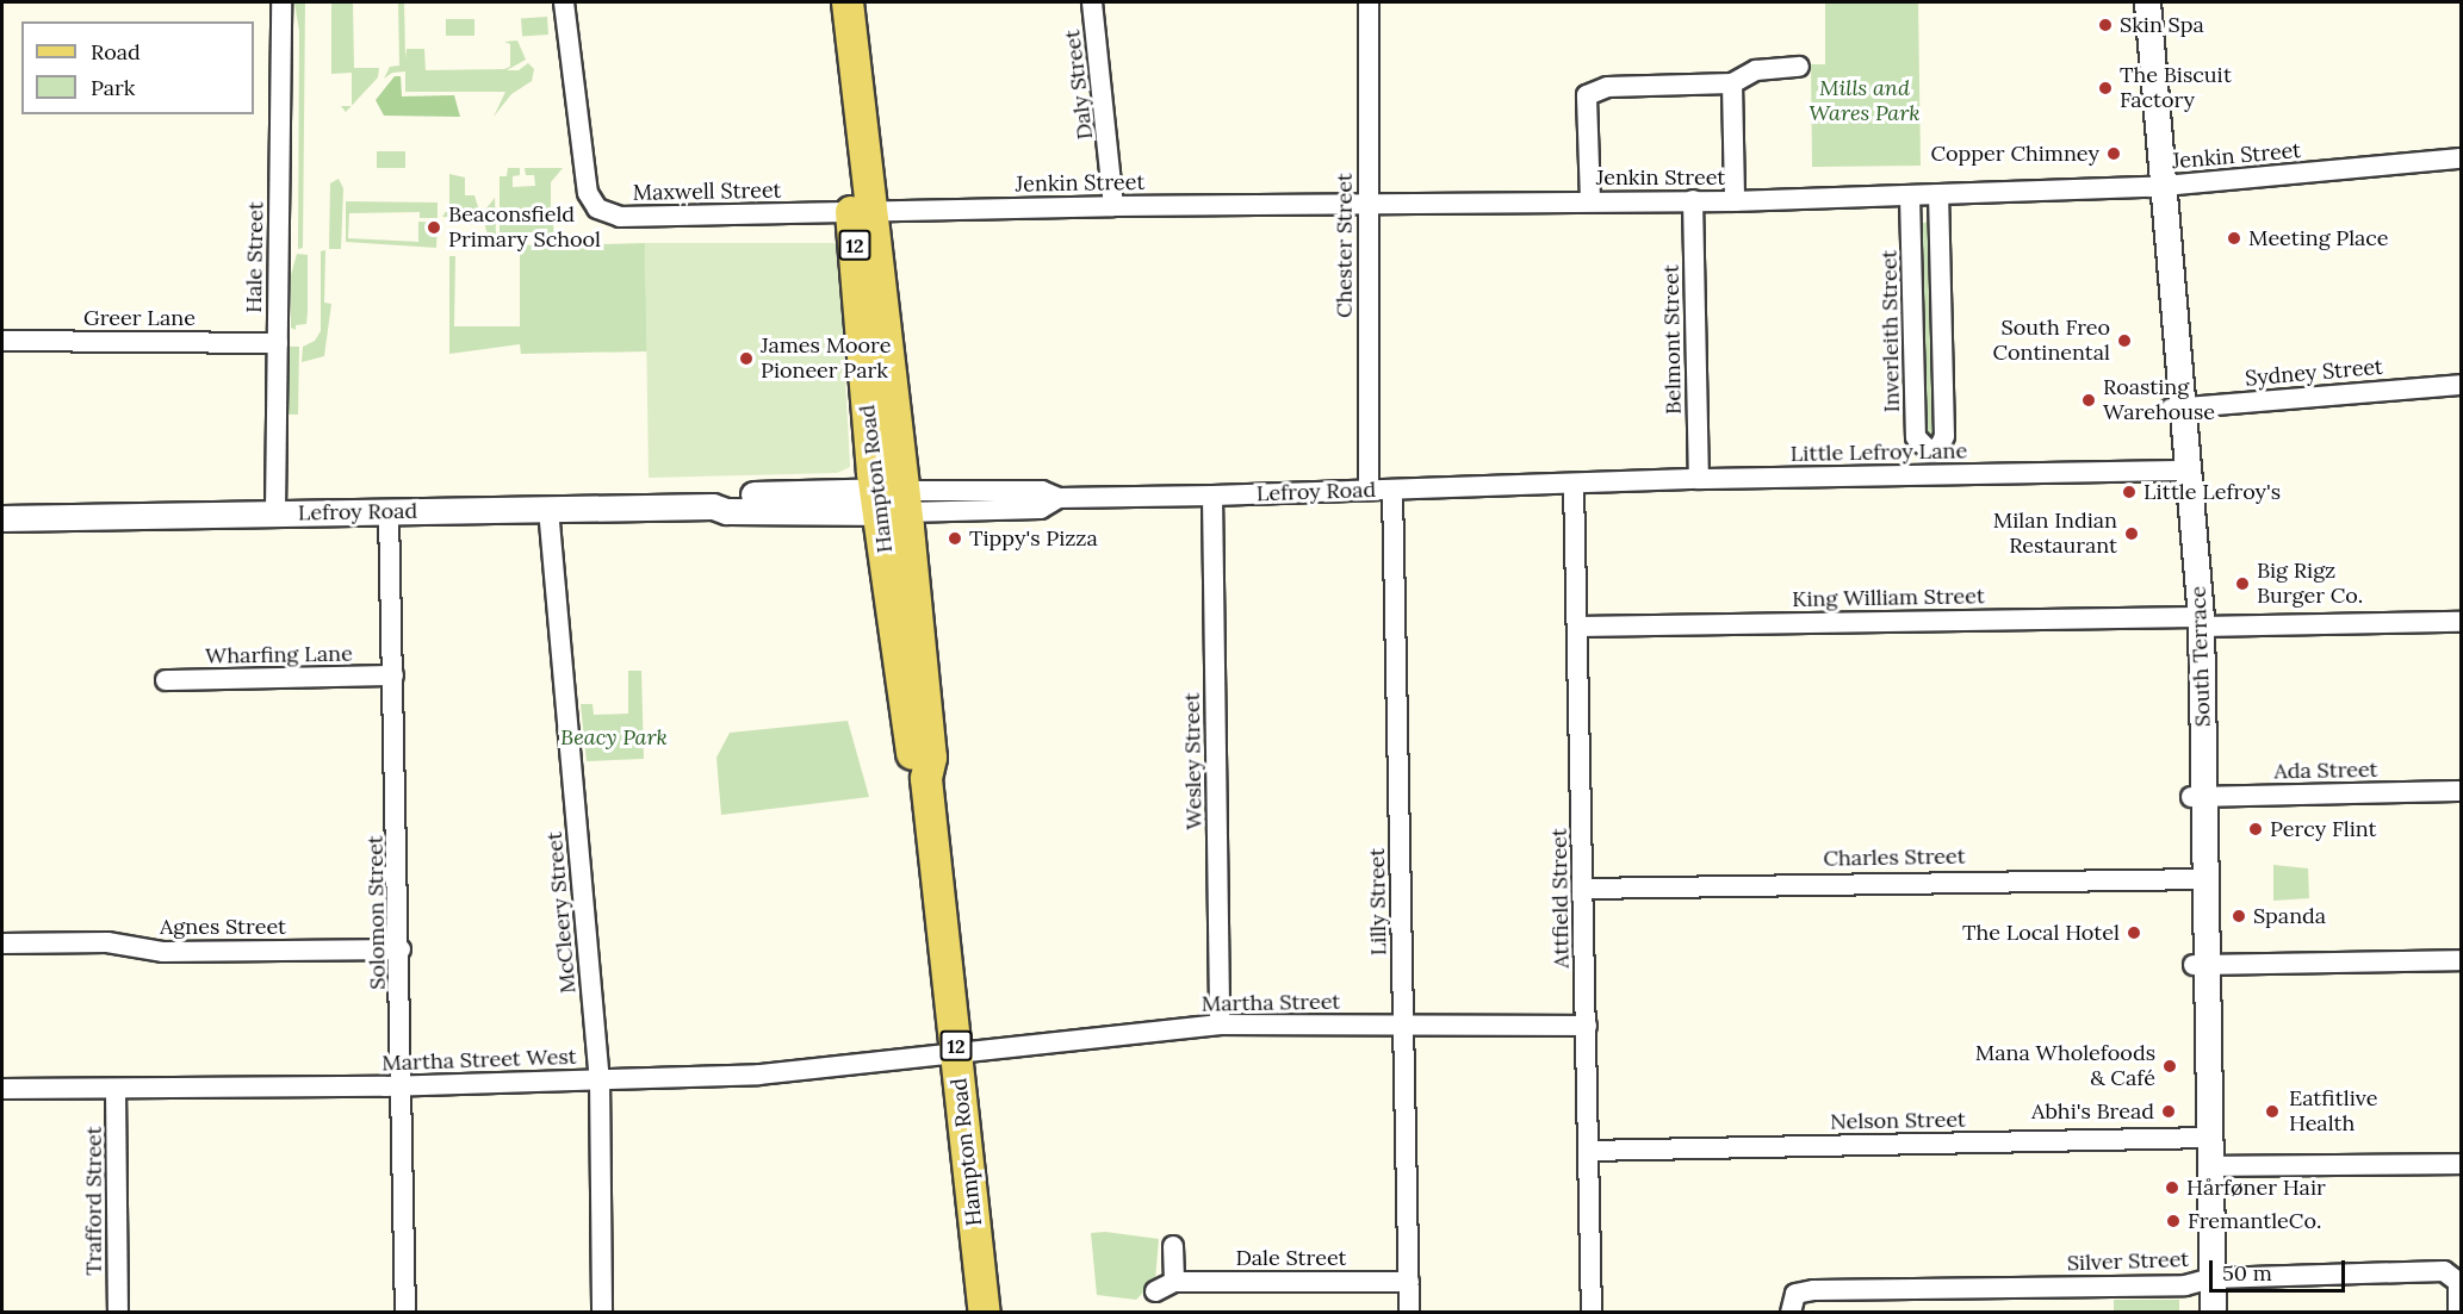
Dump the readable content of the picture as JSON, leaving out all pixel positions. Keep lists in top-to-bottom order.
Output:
{
  "streets": {
    "main road": ["12", "Hampton Road"],
    "street": [
      "Daly Street",
      "Jenkin Street",
      "Maxwell Street",
      "Chester Street",
      "Hale Street",
      "Greer Lane",
      "Inverleith Street",
      "Belmont Street",
      "Sydney Street",
      "Little Lefroy Lane",
      "Lefroy Road",
      "King William Street",
      "Wharfing Lane",
      "South Terrace",
      "Wesley Street",
      "Ada Street",
      "Charles Street",
      "Attfield Street",
      "Lilly Street",
      "Solomon Street",
      "McCleery Street",
      "Agnes Street",
      "Martha Street",
      "Martha Street West",
      "Nelson Street",
      "Trafford Street",
      "Dale Street",
      "Silver Street"
    ]
  },
  "crossings": [
    ["Daly Street", "Jenkin Street"],
    ["Jenkin Street", "Maxwell Street"],
    ["Jenkin Street", "Chester Street"],
    ["Jenkin Street", "Inverleith Street"],
    ["Jenkin Street", "Belmont Street"],
    ["Jenkin Street", "Hampton Road"],
    ["Jenkin Street", "South Terrace"],
    ["Maxwell Street", "Hampton Road"],
    ["Chester Street", "Lefroy Road"],
    ["Hale Street", "Greer Lane"],
    ["Hale Street", "Lefroy Road"],
    ["Belmont Street", "Little Lefroy Lane"],
    ["Sydney Street", "South Terrace"],
    ["Little Lefroy Lane", "Lefroy Road"],
    ["Little Lefroy Lane", "South Terrace"],
    ["Little Lefroy Lane", "Attfield Street"],
    ["Hampton Road", "Lefroy Road"],
    ["Hampton Road", "Martha Street"],
    ["Hampton Road", "Martha Street West"],
    ["Lefroy Road", "Wesley Street"],
    ["Lefroy Road", "Attfield Street"],
    ["Lefroy Road", "Lilly Street"],
    ["Lefroy Road", "Solomon Street"],
    ["Lefroy Road", "McCleery Street"],
    ["King William Street", "South Terrace"],
    ["King William Street", "Attfield Street"],
    ["Wharfing Lane", "Solomon Street"],
    ["South Terrace", "Ada Street"],
    ["South Terrace", "Charles Street"],
    ["South Terrace", "Nelson Street"],
    ["South Terrace", "Silver Street"],
    ["Wesley Street", "Martha Street"],
    ["Charles Street", "Attfield Street"],
    ["Attfield Street", "Martha Street"],
    ["Attfield Street", "Nelson Street"],
    ["Lilly Street", "Martha Street"],
    ["Lilly Street", "Dale Street"],
    ["Solomon Street", "Agnes Street"],
    ["Solomon Street", "Martha Street West"],
    ["McCleery Street", "Martha Street West"],
    ["Martha Street", "Martha Street West"],
    ["Martha Street West", "Trafford Street"]
  ],
  "parks": ["Mills and Wares Park", "Beacy Park"],
  "places": [
    "Skin Spa",
    "The Biscuit Factory",
    "Copper Chimney",
    "Beaconsfield Primary School",
    "Meeting Place",
    "South Freo Continental",
    "James Moore Pioneer Park",
    "Roasting Warehouse",
    "Little Lefroy's",
    "Milan Indian Restaurant",
    "Tippy's Pizza",
    "Big Rigz Burger Co.",
    "Percy Flint",
    "Spanda",
    "The Local Hotel",
    "Mana Wholefoods & Café",
    "Abhi's Bread",
    "Eatfitlive Health",
    "Hårføner Hair",
    "FremantleCo."
  ],
  "legend": ["Road", "Park"],
  "scale_bar": "50 m"
}
